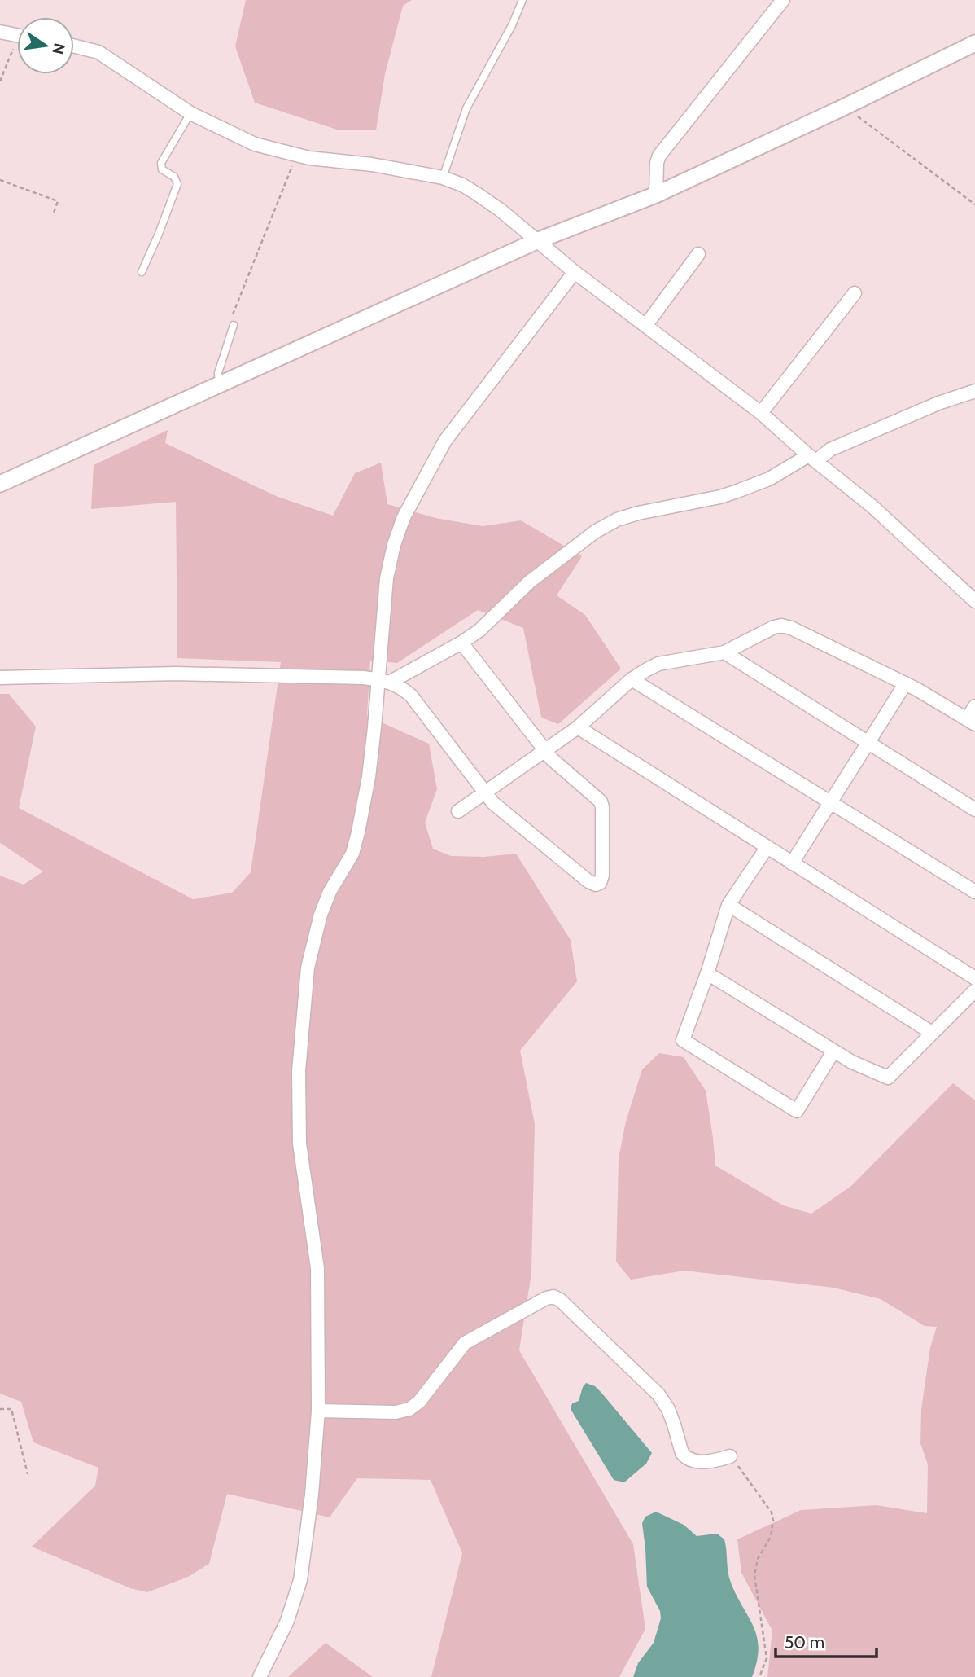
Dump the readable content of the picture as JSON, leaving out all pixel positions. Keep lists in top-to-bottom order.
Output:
{
  "scale_bar": "50 m",
  "north": "right"
}
